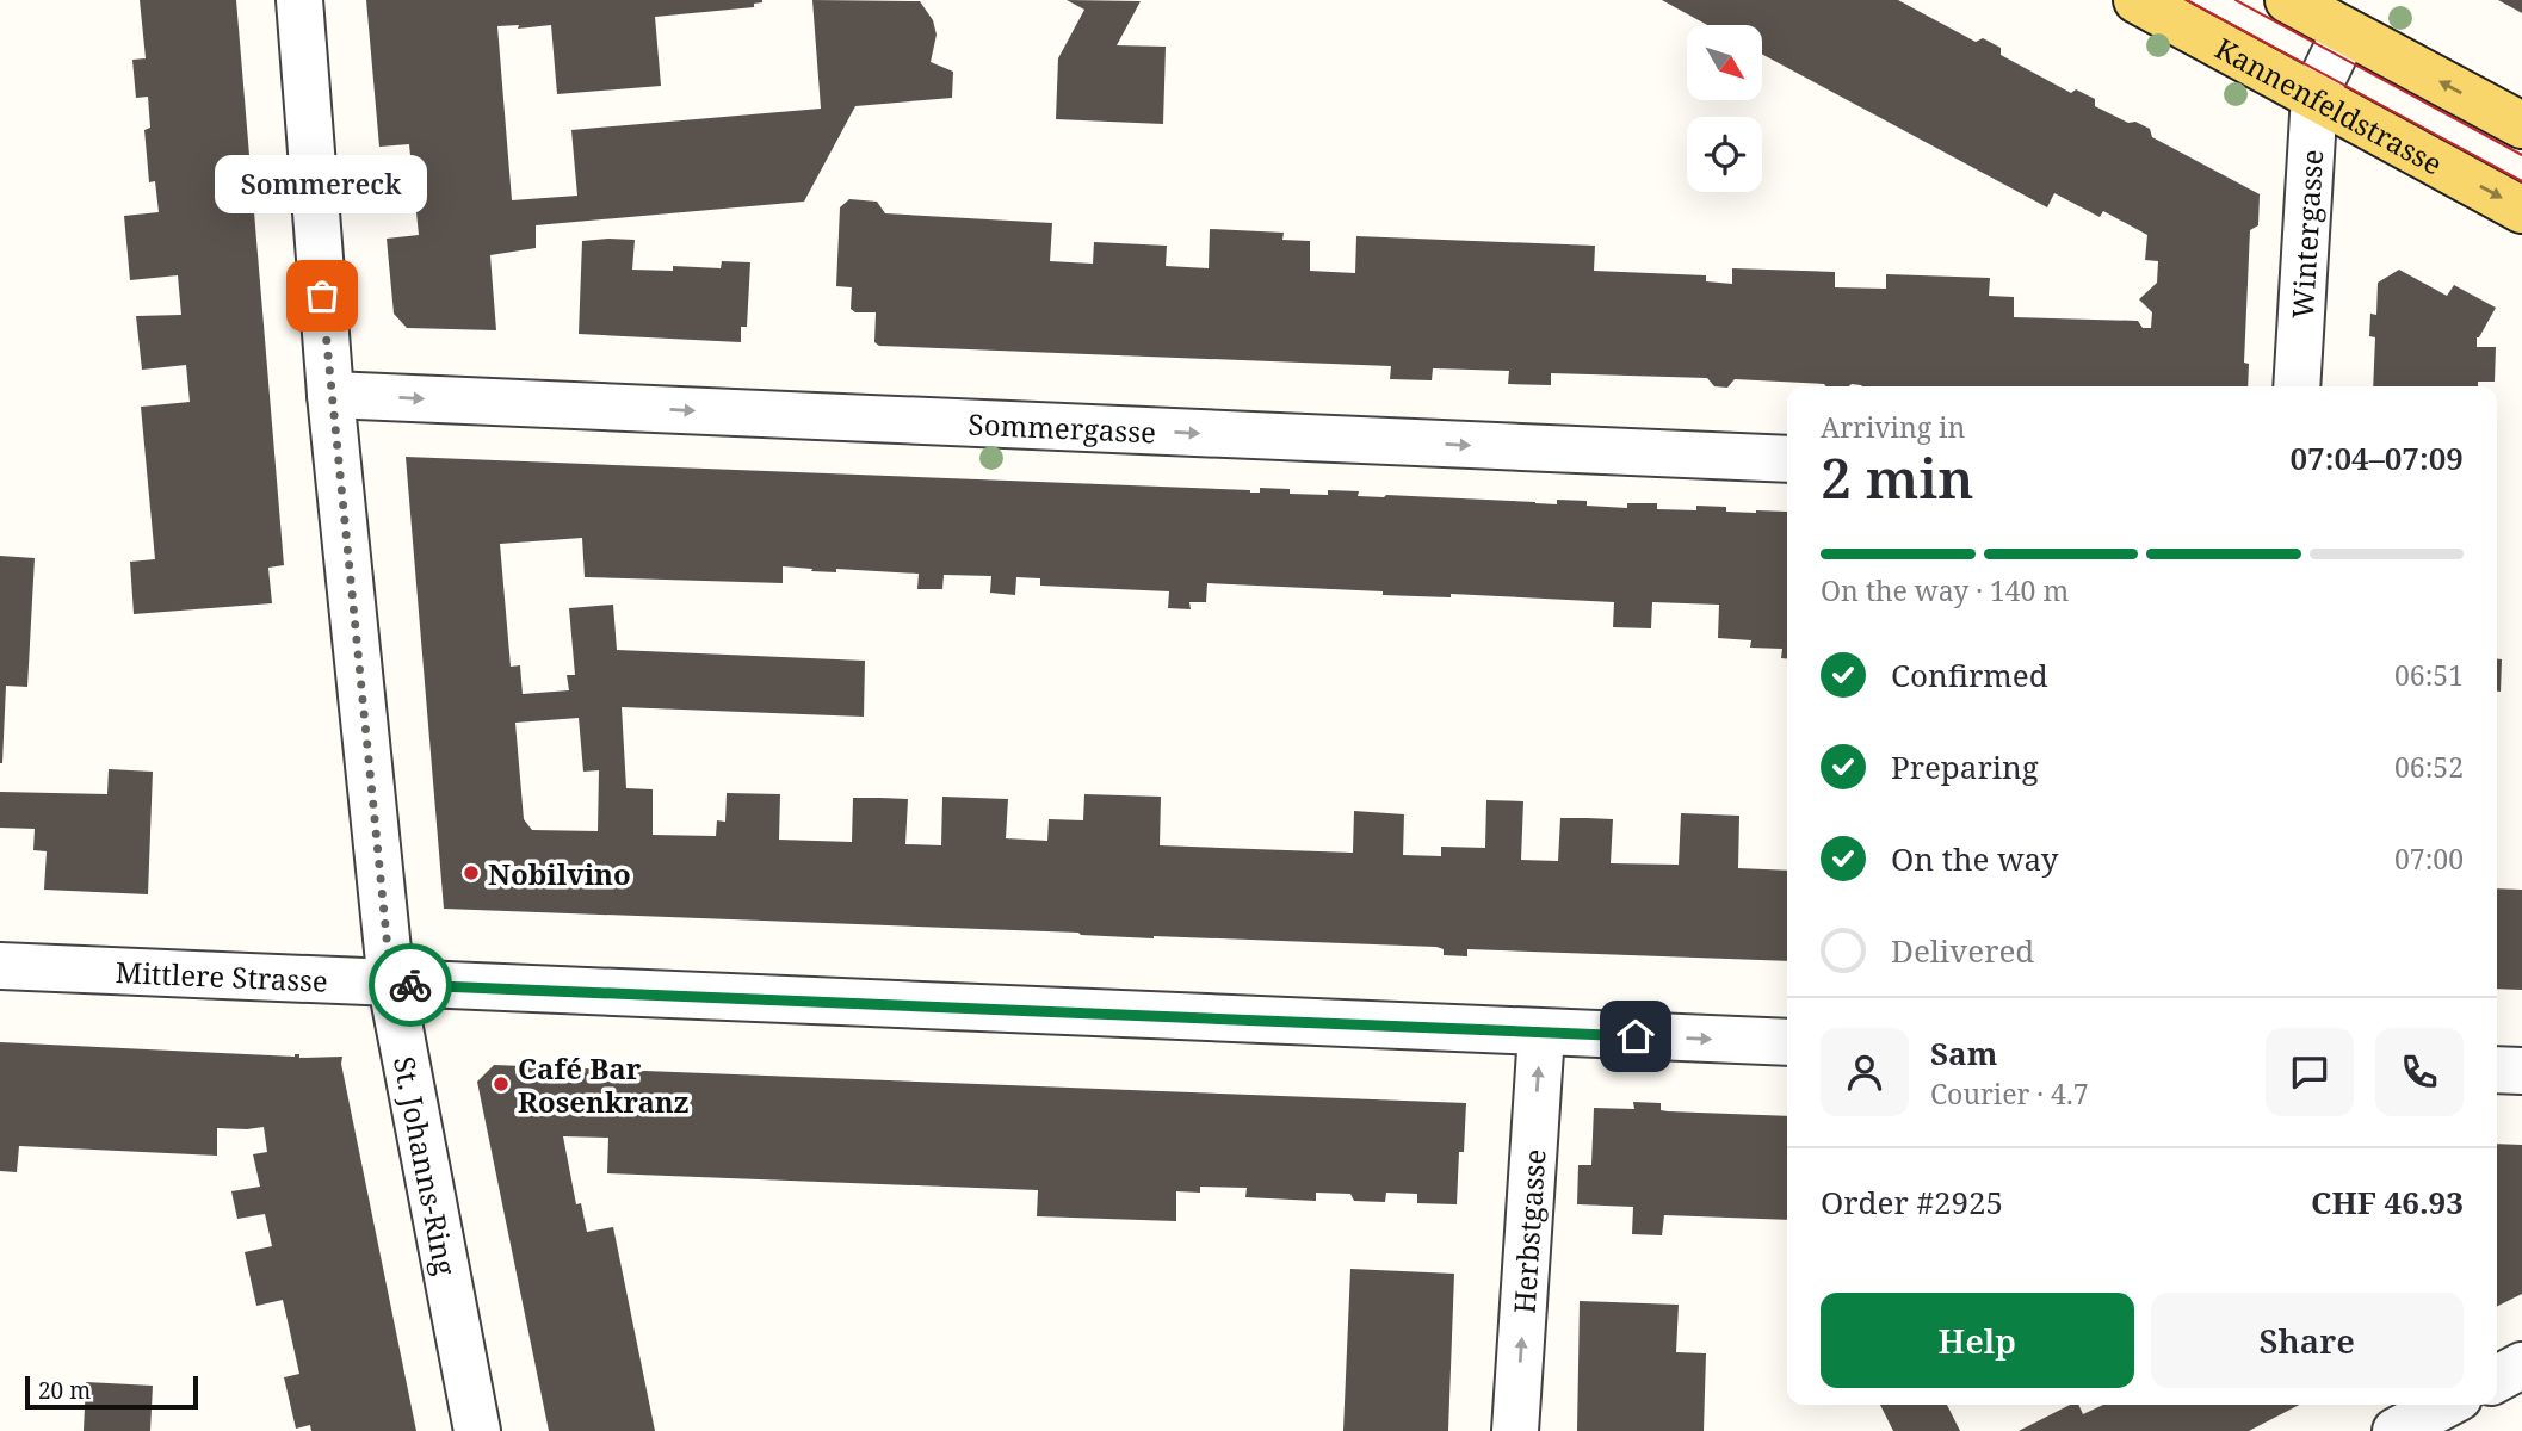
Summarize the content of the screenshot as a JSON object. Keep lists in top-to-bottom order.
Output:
{
  "streets": {
    "main road": ["Kannenfeldstrasse"],
    "street": [
      "Wintergasse",
      "Sommergasse",
      "Mittlere Strasse",
      "St. Johanns-Ring",
      "Herbstgasse"
    ]
  },
  "crossings": [
    ["Kannenfeldstrasse", "Wintergasse"],
    ["Sommergasse", "St. Johanns-Ring"],
    ["Mittlere Strasse", "St. Johanns-Ring"],
    ["Mittlere Strasse", "Herbstgasse"]
  ],
  "one_way": ["Sommergasse", "Herbstgasse"],
  "places": ["Sommereck", "Nobilvino", "Café Bar Rosenkranz"],
  "scale_bar": "20 m",
  "north": "bottom right",
  "page": {
    "bubble": "Sommereck",
    "heading": ["2 min", "Arriving in", "07:04–07:09"],
    "panel": [
      "Sam",
      "Courier · 4.7",
      "Order #2925",
      "CHF 46.93"
    ],
    "bar": "On the way · 140 m",
    "list": [
      ["Confirmed", "06:51"],
      ["Preparing", "06:52"],
      ["On the way", "07:00"],
      "Delivered"
    ],
    "buttons": ["Help", "Share"],
    "scale": "20 m"
  }
}
